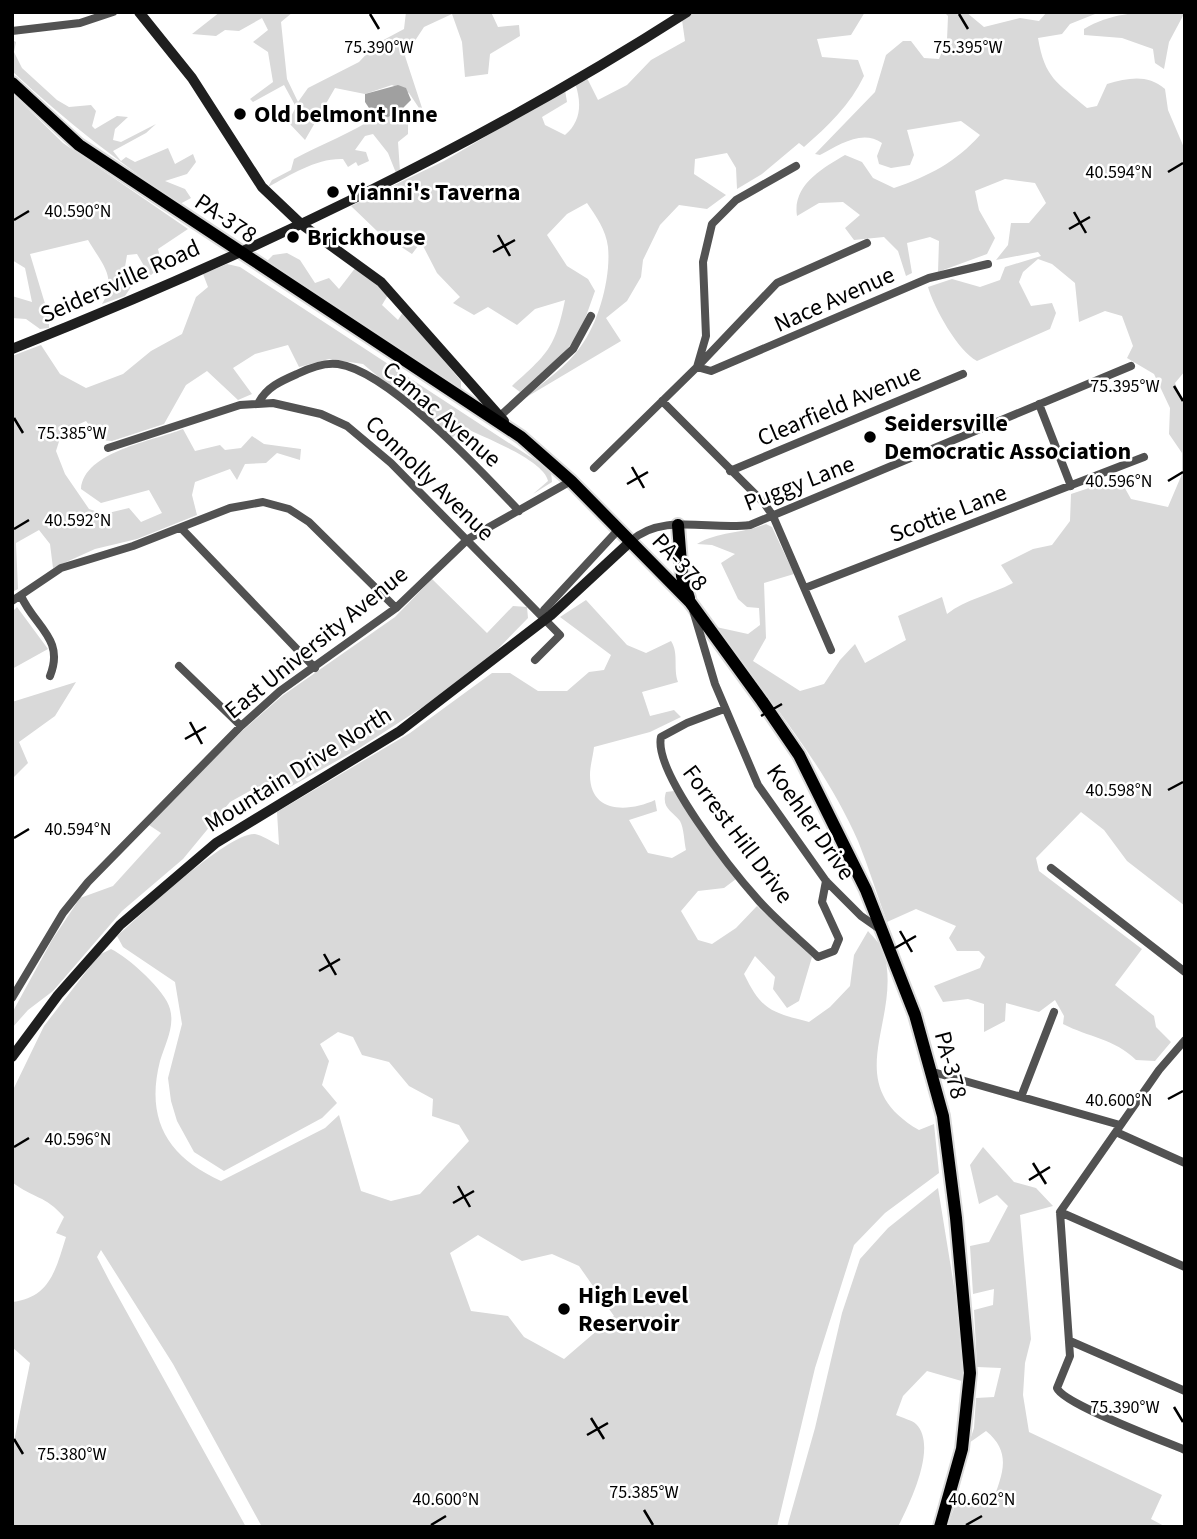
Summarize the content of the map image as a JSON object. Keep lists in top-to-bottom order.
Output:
{
  "streets": {
    "main road": ["PA-378"],
    "street": [
      "Seidersville Road",
      "Nace Avenue",
      "Clearfield Avenue",
      "Camac Avenue",
      "Connolly Avenue",
      "Puggy Lane",
      "Scottie Lane",
      "East University Avenue",
      "Mountain Drive North",
      "Koehler Drive",
      "Forrest Hill Drive"
    ]
  },
  "crossings": [
    ["PA-378", "Seidersville Road"],
    ["PA-378", "Puggy Lane"],
    ["PA-378", "East University Avenue"],
    ["PA-378", "Mountain Drive North"],
    ["PA-378", "Koehler Drive"],
    ["Camac Avenue", "Connolly Avenue"],
    ["Camac Avenue", "East University Avenue"],
    ["Connolly Avenue", "East University Avenue"],
    ["Connolly Avenue", "Mountain Drive North"],
    ["Puggy Lane", "Mountain Drive North"],
    ["Koehler Drive", "Forrest Hill Drive"]
  ],
  "places": [
    "Old belmont Inne",
    "Yianni's Taverna",
    "Brickhouse",
    "Seidersville Democratic Association",
    "High Level Reservoir"
  ],
  "coordinates": [
    "75.390°W",
    "75.395°W",
    "40.594°N",
    "40.590°N",
    "75.385°W",
    "40.596°N",
    "40.592°N",
    "40.598°N",
    "40.600°N",
    "75.380°W",
    "40.602°N"
  ]
}
